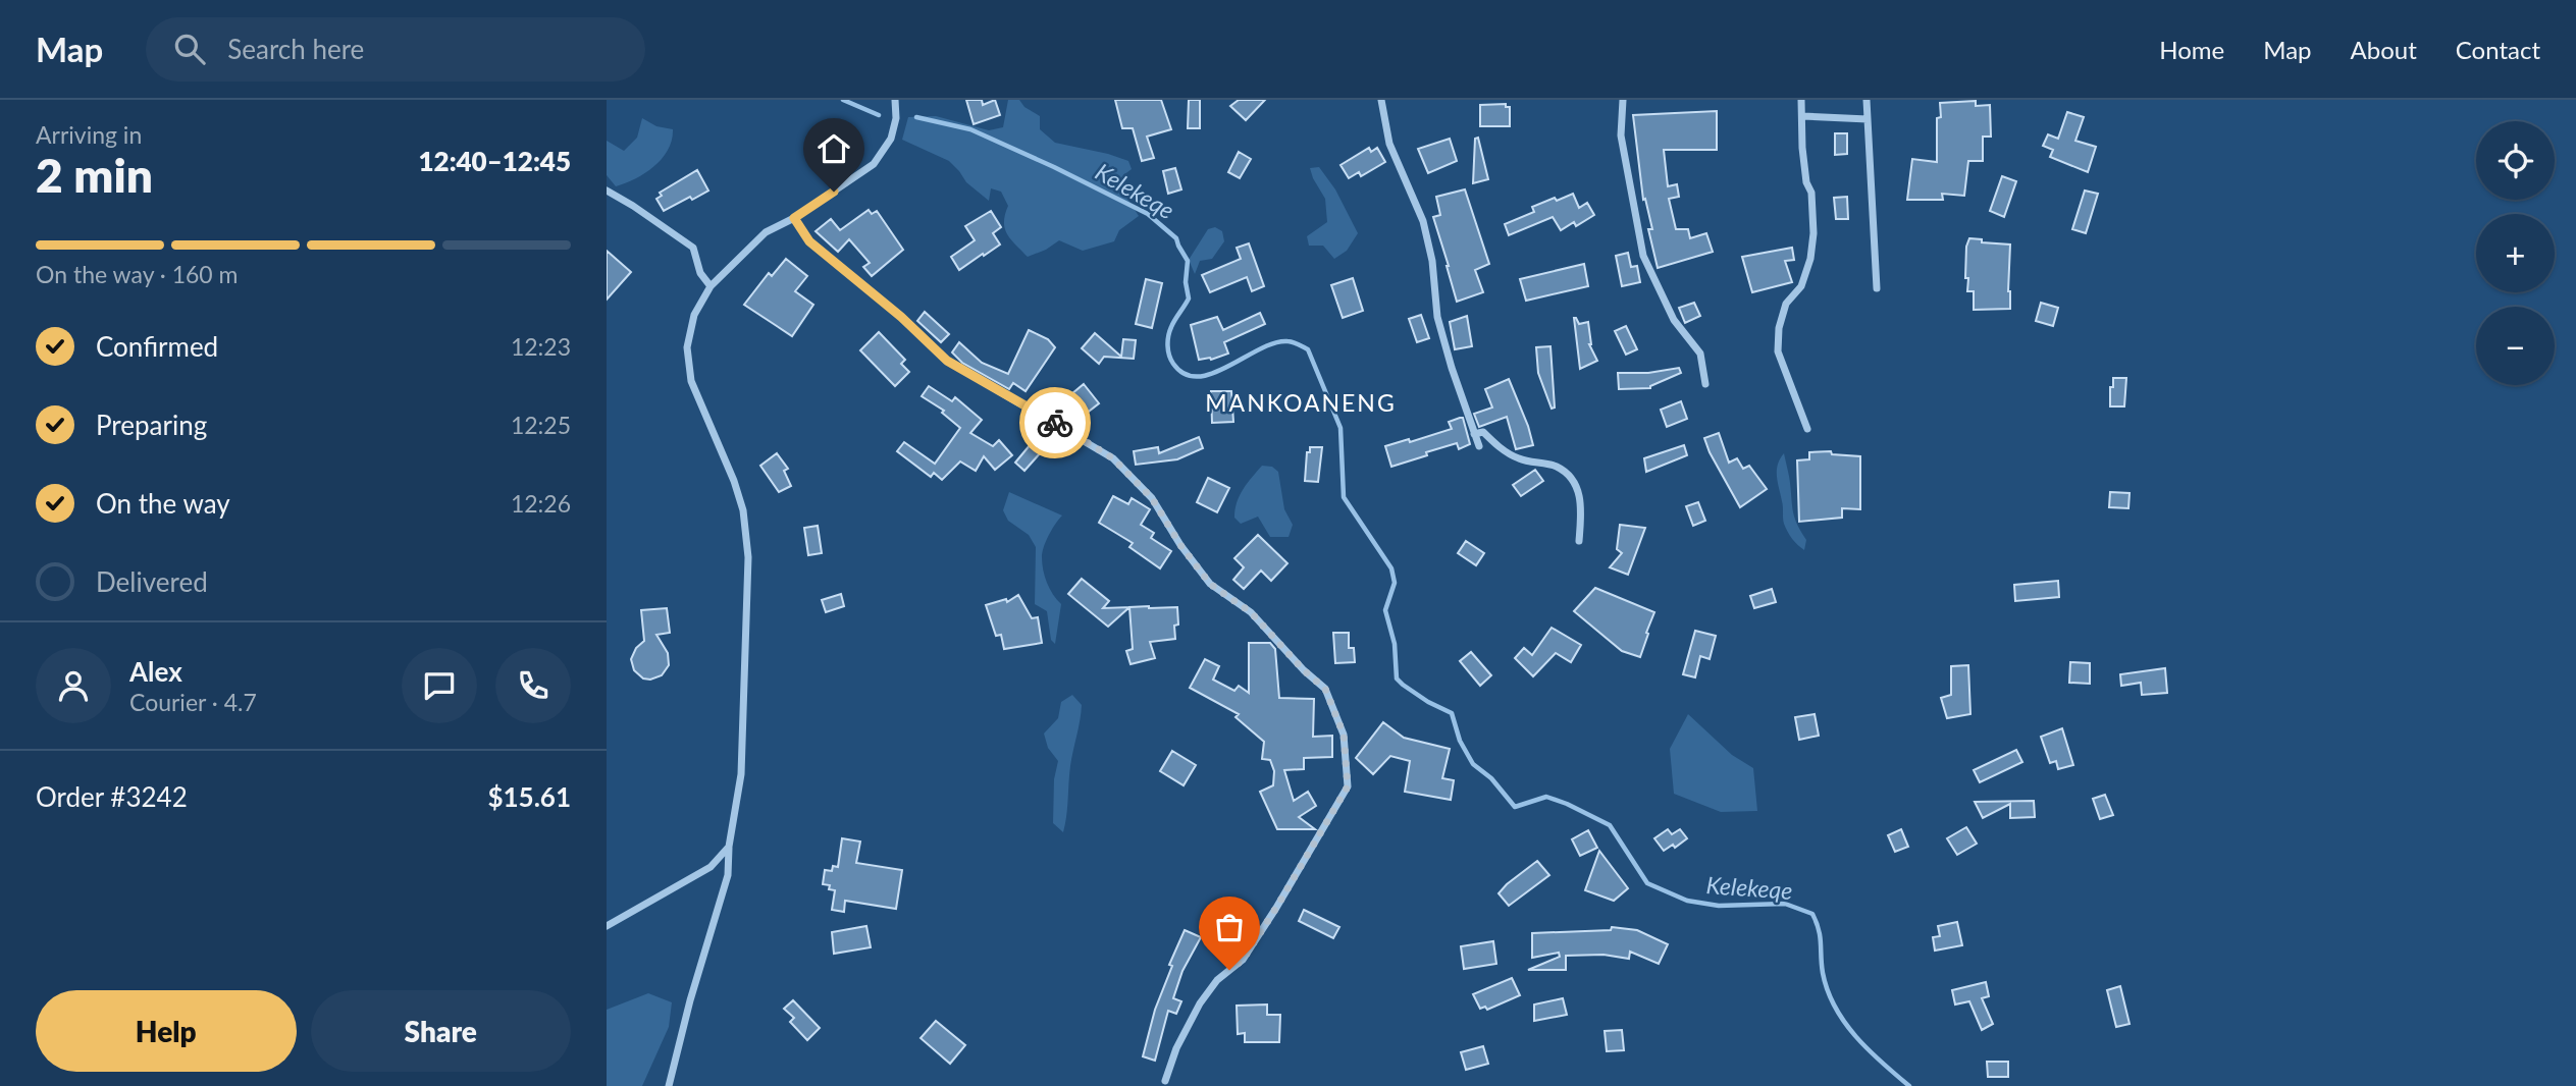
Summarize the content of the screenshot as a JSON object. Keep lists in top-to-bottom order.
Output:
{
  "districts": ["MANKOANENG"],
  "water": ["Kelekeqe"],
  "page": {
    "header": "Map",
    "search": "Search here",
    "nav": [
      "Home",
      "Map",
      "About",
      "Contact"
    ],
    "heading": ["2 min", "Arriving in", "12:40–12:45"],
    "panel": [
      "Alex",
      "Courier · 4.7",
      "Order #3242",
      "$15.61"
    ],
    "map_buttons": ["+", "−"],
    "bar": "On the way · 160 m",
    "list": [
      ["Confirmed", "12:23"],
      ["Preparing", "12:25"],
      ["On the way", "12:26"],
      "Delivered"
    ],
    "buttons": ["Help", "Share"]
  }
}
